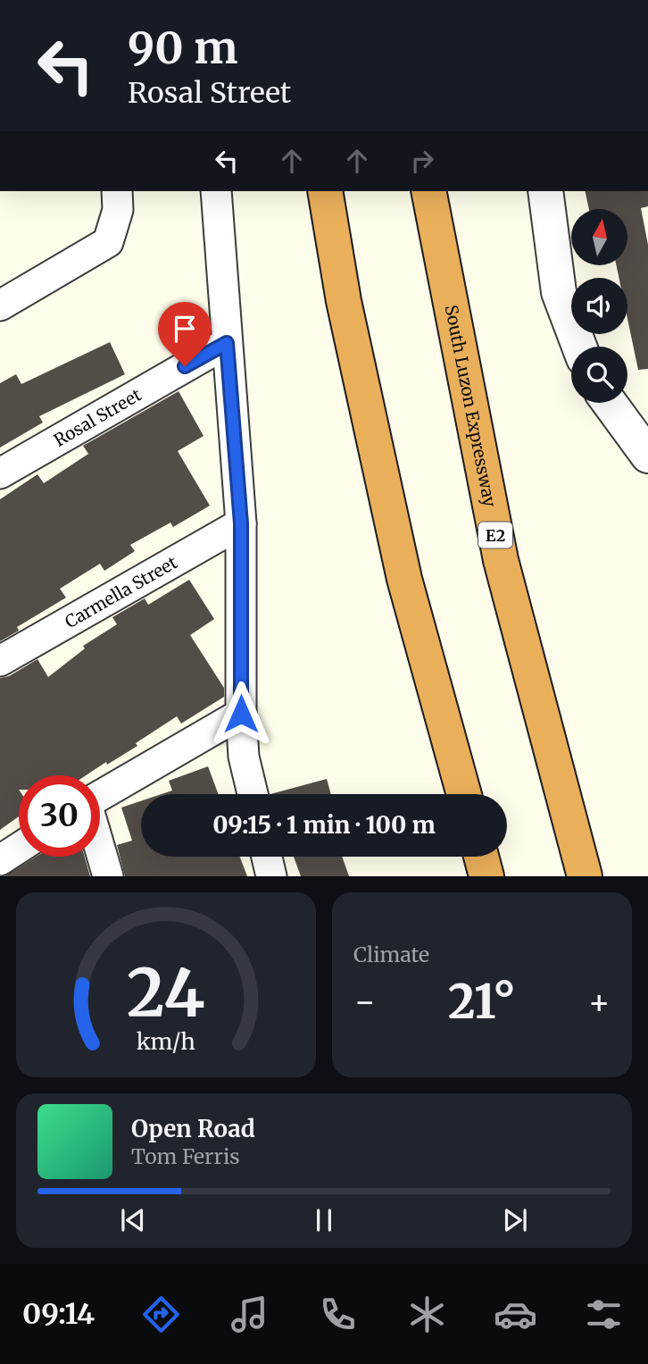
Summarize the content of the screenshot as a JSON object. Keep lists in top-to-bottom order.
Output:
{
  "streets": {
    "highway": ["South Luzon Expressway", "E2"],
    "street": ["Rosal Street", "Carmella Street"]
  },
  "north": "top",
  "page": {
    "turn": ["90 m", "Rosal Street"],
    "limit": "30",
    "trip": "09:15 · 1 min · 100 m",
    "tile": "Climate",
    "heat": ["−", "21°", "+"],
    "song": ["Open Road", "Tom Ferris"],
    "tabs": "09:14",
    "gauge": ["24", "km/h"]
  }
}
